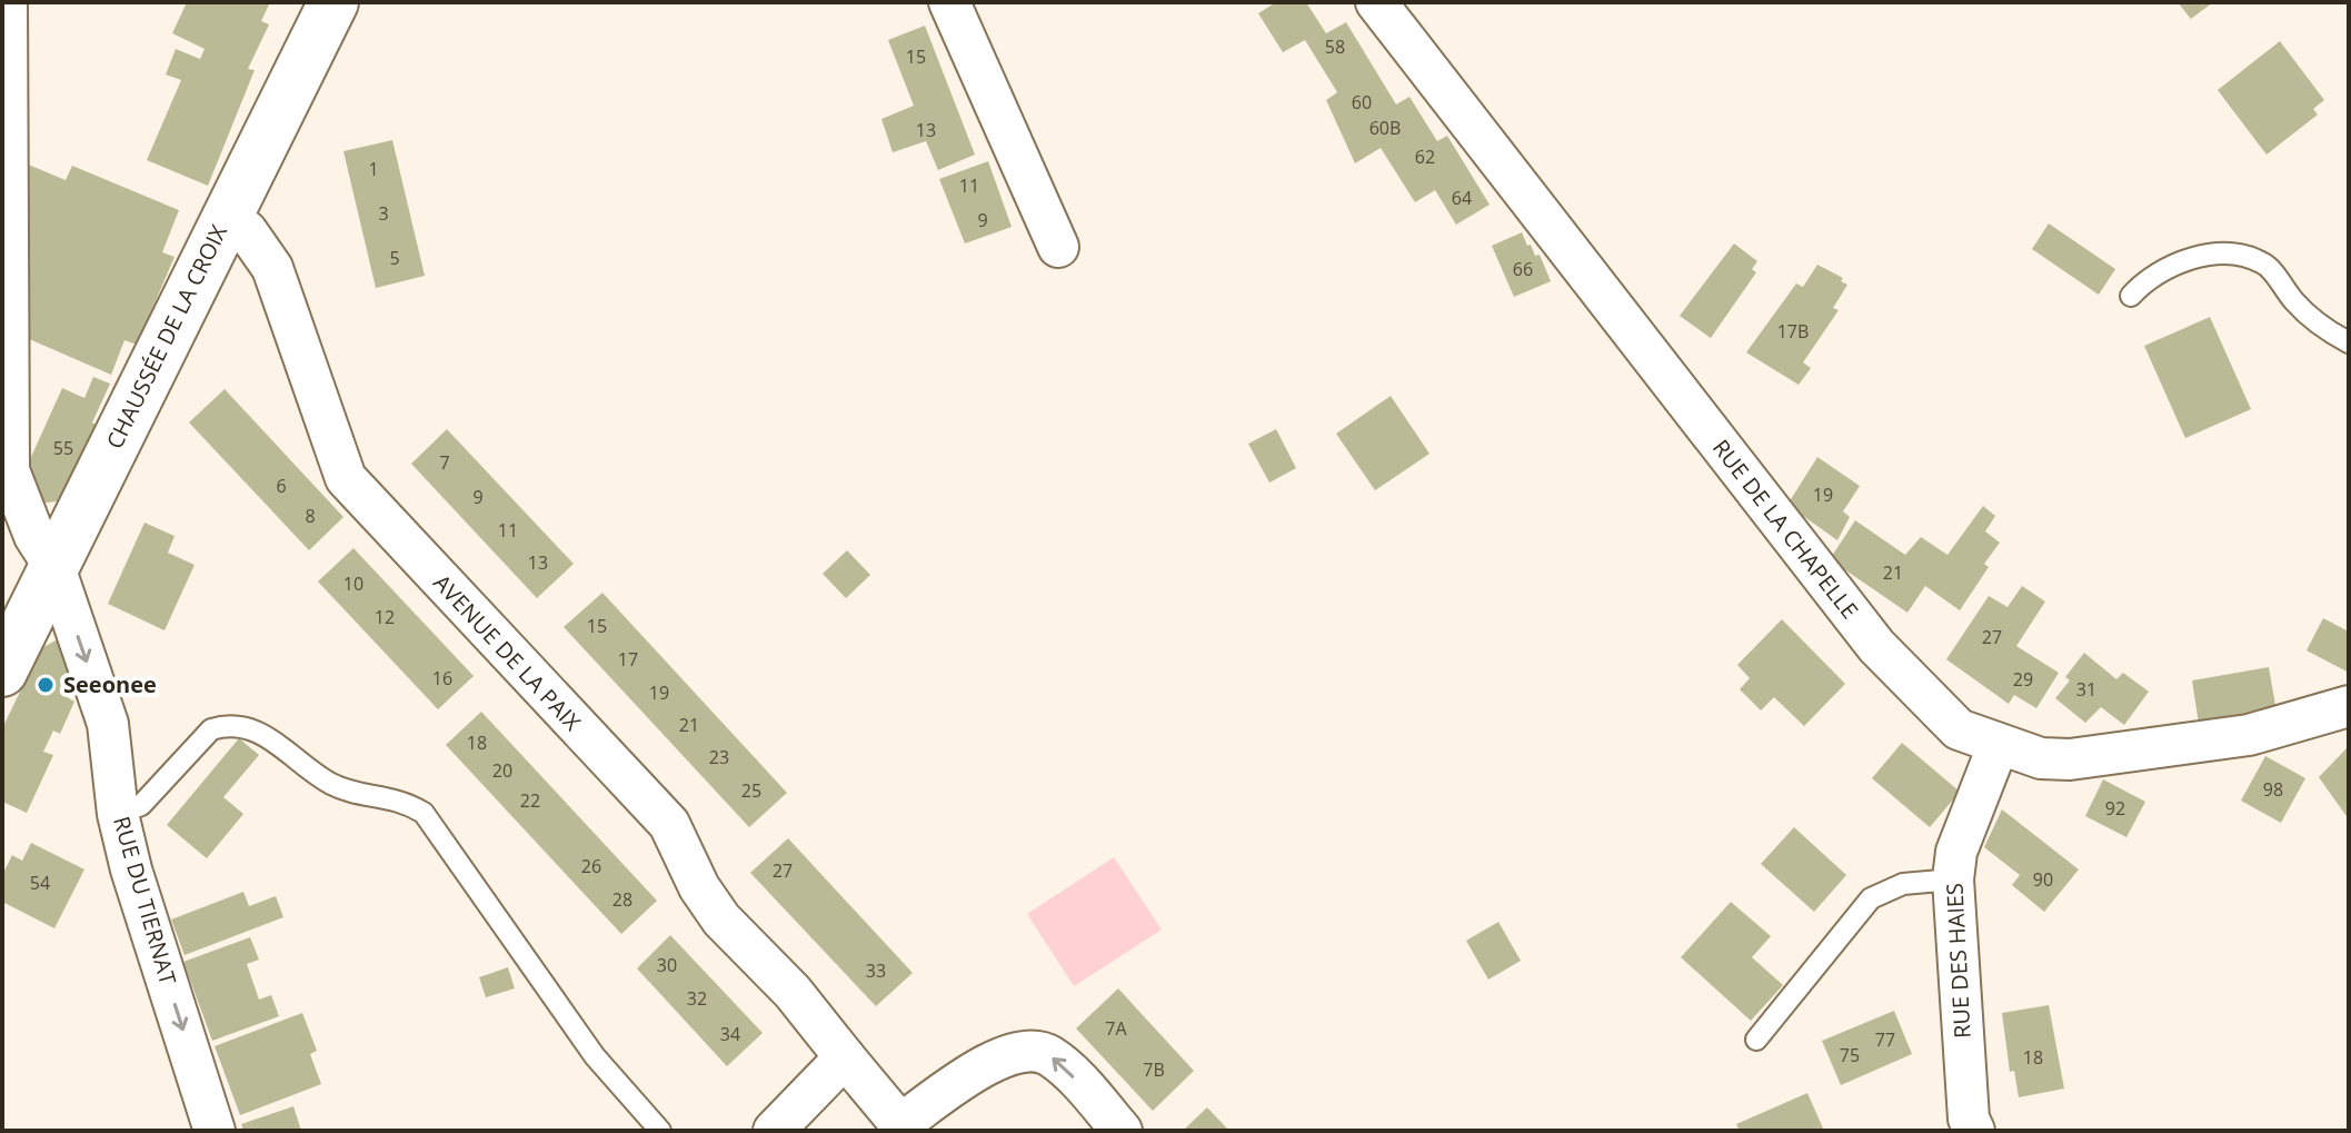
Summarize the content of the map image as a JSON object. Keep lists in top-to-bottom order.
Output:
{
  "streets": {
    "main road": ["CHAUSSÉE DE LA CROIX"],
    "street": [
      "RUE DE LA CHAPELLE",
      "AVENUE DE LA PAIX",
      "RUE DU TIERNAT",
      "RUE DES HAIES"
    ]
  },
  "crossings": [
    ["CHAUSSÉE DE LA CROIX", "AVENUE DE LA PAIX"],
    ["CHAUSSÉE DE LA CROIX", "RUE DU TIERNAT"],
    ["RUE DE LA CHAPELLE", "RUE DES HAIES"]
  ],
  "one_way": ["RUE DU TIERNAT"],
  "places": ["Seeonee"],
  "house_numbers": [
    "58",
    "15",
    "60",
    "60B",
    "13",
    "62",
    "1",
    "11",
    "64",
    "3",
    "9",
    "5",
    "66",
    "17B",
    "55",
    "7",
    "6",
    "19",
    "9",
    "8",
    "11",
    "13",
    "21",
    "10",
    "12",
    "15",
    "27",
    "17",
    "16",
    "29",
    "31",
    "19",
    "21",
    "18",
    "23",
    "20",
    "98",
    "25",
    "22",
    "92",
    "26",
    "27",
    "90",
    "54",
    "28",
    "30",
    "33",
    "32",
    "7A",
    "34",
    "77",
    "75",
    "18",
    "7B"
  ]
}
